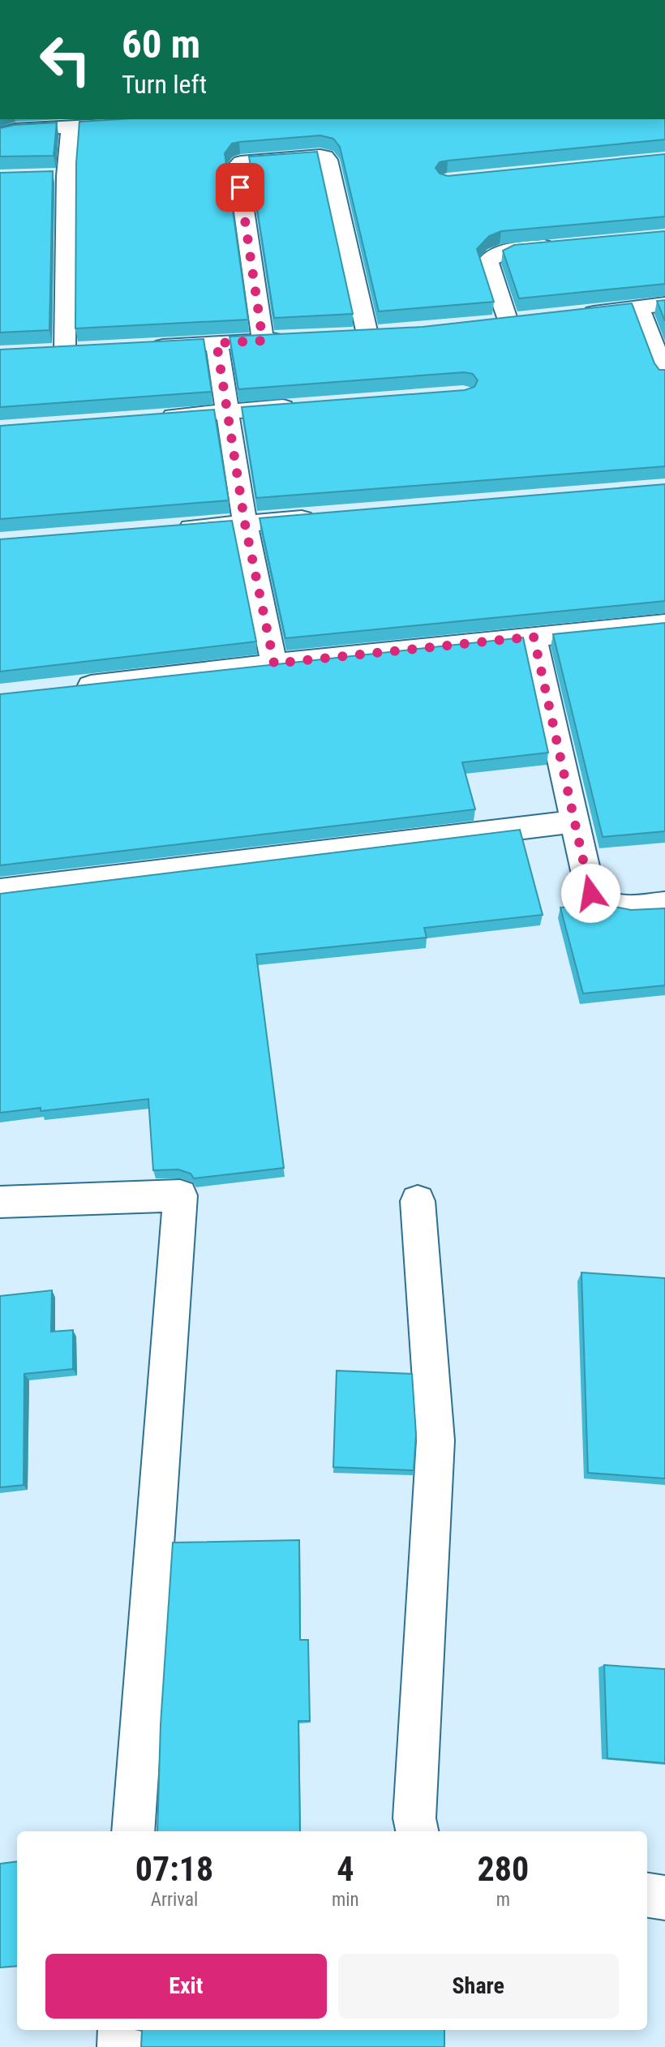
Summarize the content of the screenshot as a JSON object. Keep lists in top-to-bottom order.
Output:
{
  "page": {
    "turn": ["60 m", "Turn left"],
    "eta": [
      "07:18",
      "Arrival",
      "4",
      "min",
      "280",
      "m"
    ],
    "buttons": ["Exit", "Share"]
  }
}
